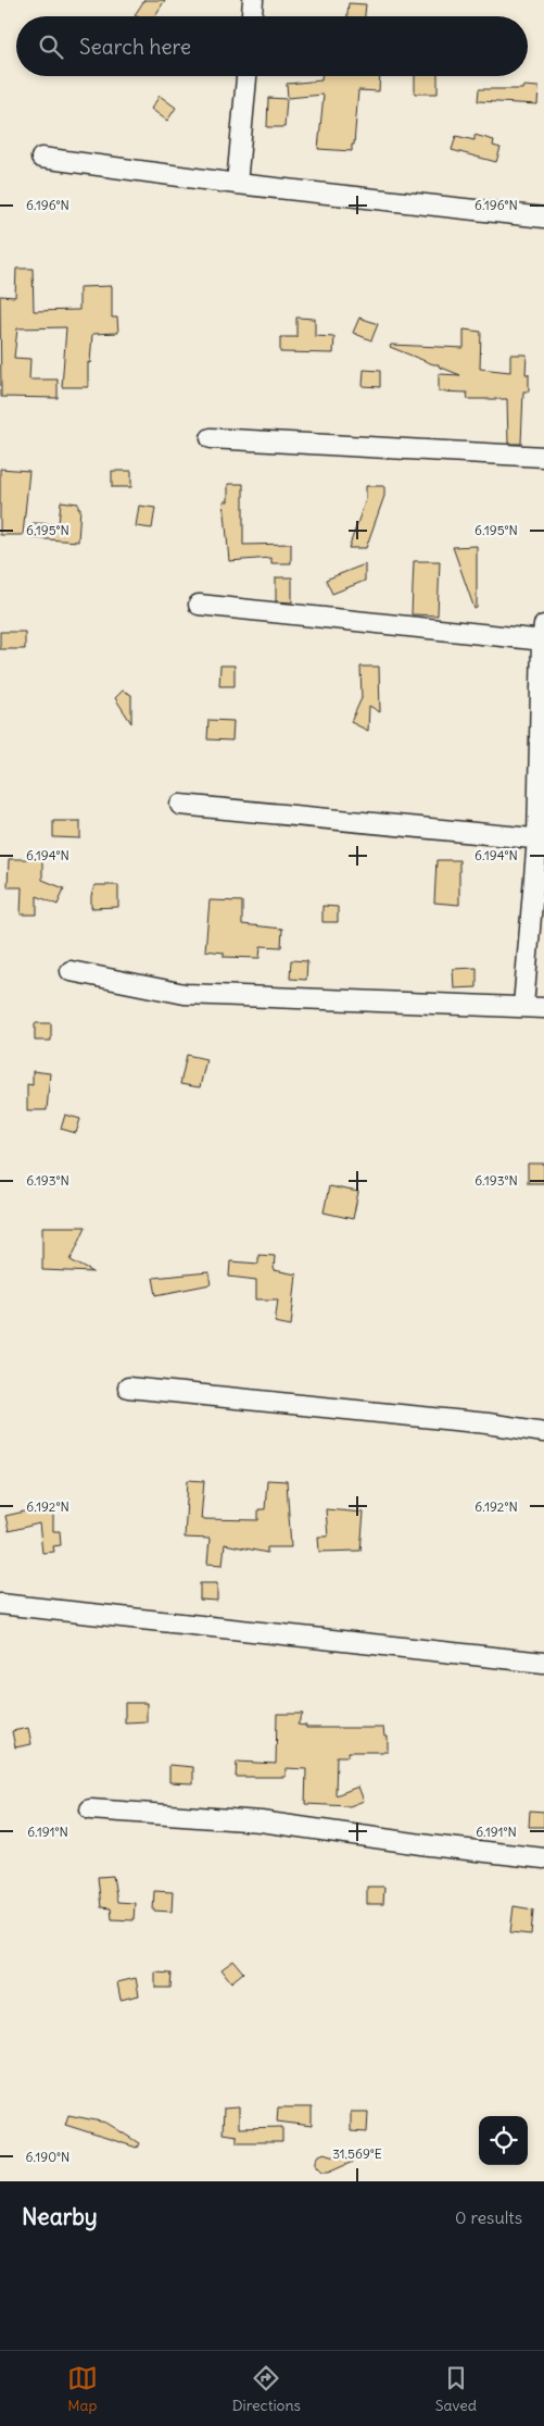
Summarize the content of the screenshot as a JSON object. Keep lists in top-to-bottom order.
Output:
{
  "page": {
    "search": "Search here",
    "heading": ["Nearby", "0 results"],
    "nav": ["Map", "Directions", "Saved"]
  },
  "coordinates": [
    "6.196°N",
    "6.195°N",
    "6.194°N",
    "6.193°N",
    "6.192°N",
    "6.191°N",
    "31.569°E",
    "6.190°N"
  ]
}
